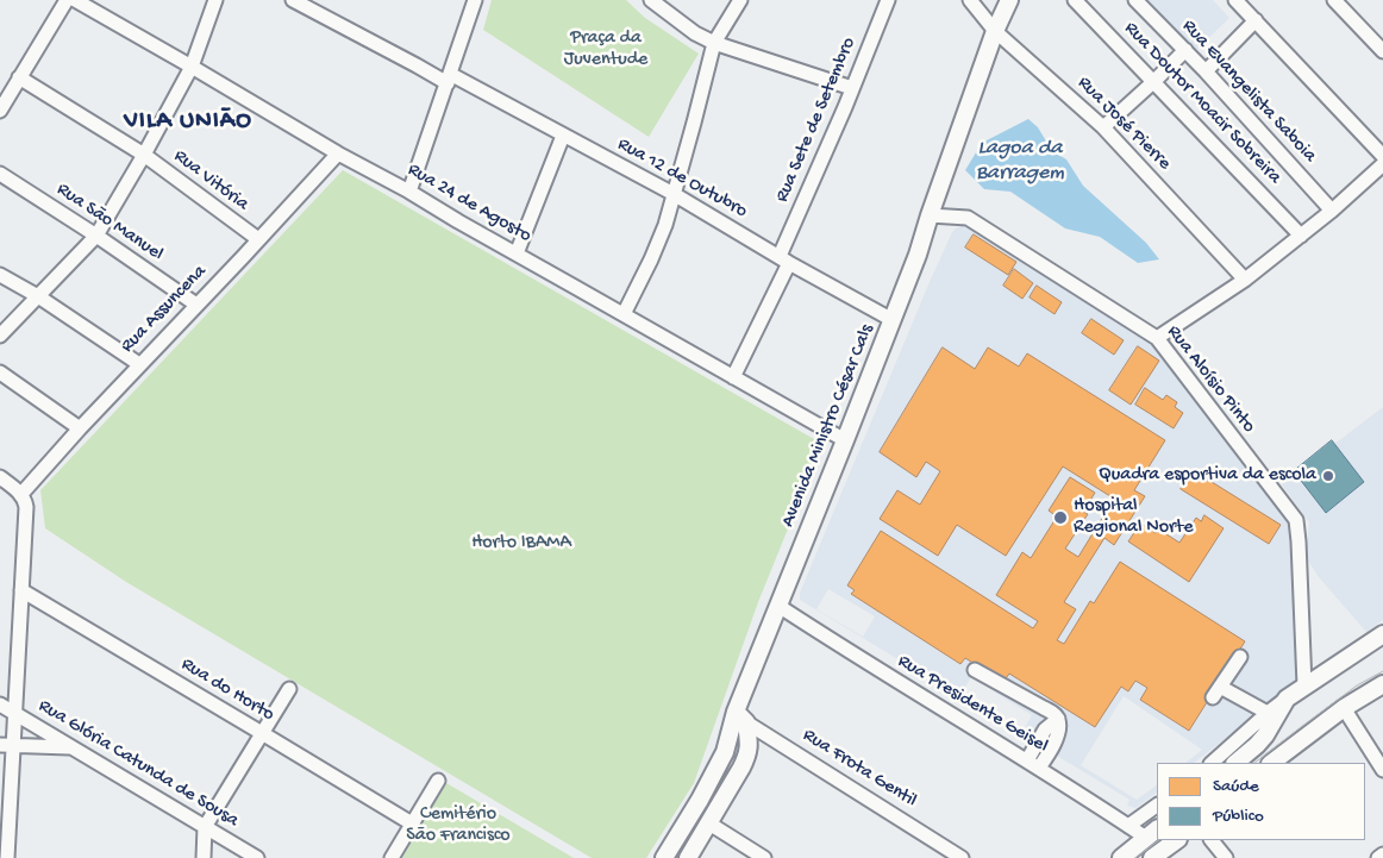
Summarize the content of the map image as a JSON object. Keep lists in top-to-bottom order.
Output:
{
  "streets": {
    "main road": ["Avenida Ministro César Cals"],
    "street": [
      "Rua Evangelista Saboia",
      "Rua Doutor Moacir Sobreira",
      "Rua Sete de Setembro",
      "Rua José Pierre",
      "Rua 12 de Outubro",
      "Rua Vitória",
      "Rua 24 de Agosto",
      "Rua São Manuel",
      "Rua Assuncena",
      "Rua Aloísio Pinto",
      "Rua do Horto",
      "Rua Presidente Geisel",
      "Rua Glória Catunda de Sousa",
      "Rua Frota Gentil"
    ]
  },
  "crossings": [
    ["Rua Sete de Setembro", "Rua 12 de Outubro"],
    ["Rua Sete de Setembro", "Rua 24 de Agosto"],
    ["Rua José Pierre", "Avenida Ministro César Cals"],
    ["Rua 12 de Outubro", "Avenida Ministro César Cals"],
    ["Rua Vitória", "Rua Assuncena"],
    ["Rua 24 de Agosto", "Rua Assuncena"],
    ["Rua 24 de Agosto", "Avenida Ministro César Cals"],
    ["Rua São Manuel", "Rua Assuncena"],
    ["Rua Aloísio Pinto", "Avenida Ministro César Cals"],
    ["Avenida Ministro César Cals", "Rua Presidente Geisel"],
    ["Avenida Ministro César Cals", "Rua Frota Gentil"]
  ],
  "districts": ["VILA UNIÃO"],
  "water": ["Lagoa da Barragem"],
  "parks": ["Praça da Juventude", "Horto IBAMA", "Cemitério São Francisco"],
  "places": ["Quadra esportiva da escola", "Hospital Regional Norte"],
  "legend": ["Saúde", "Público"]
}
